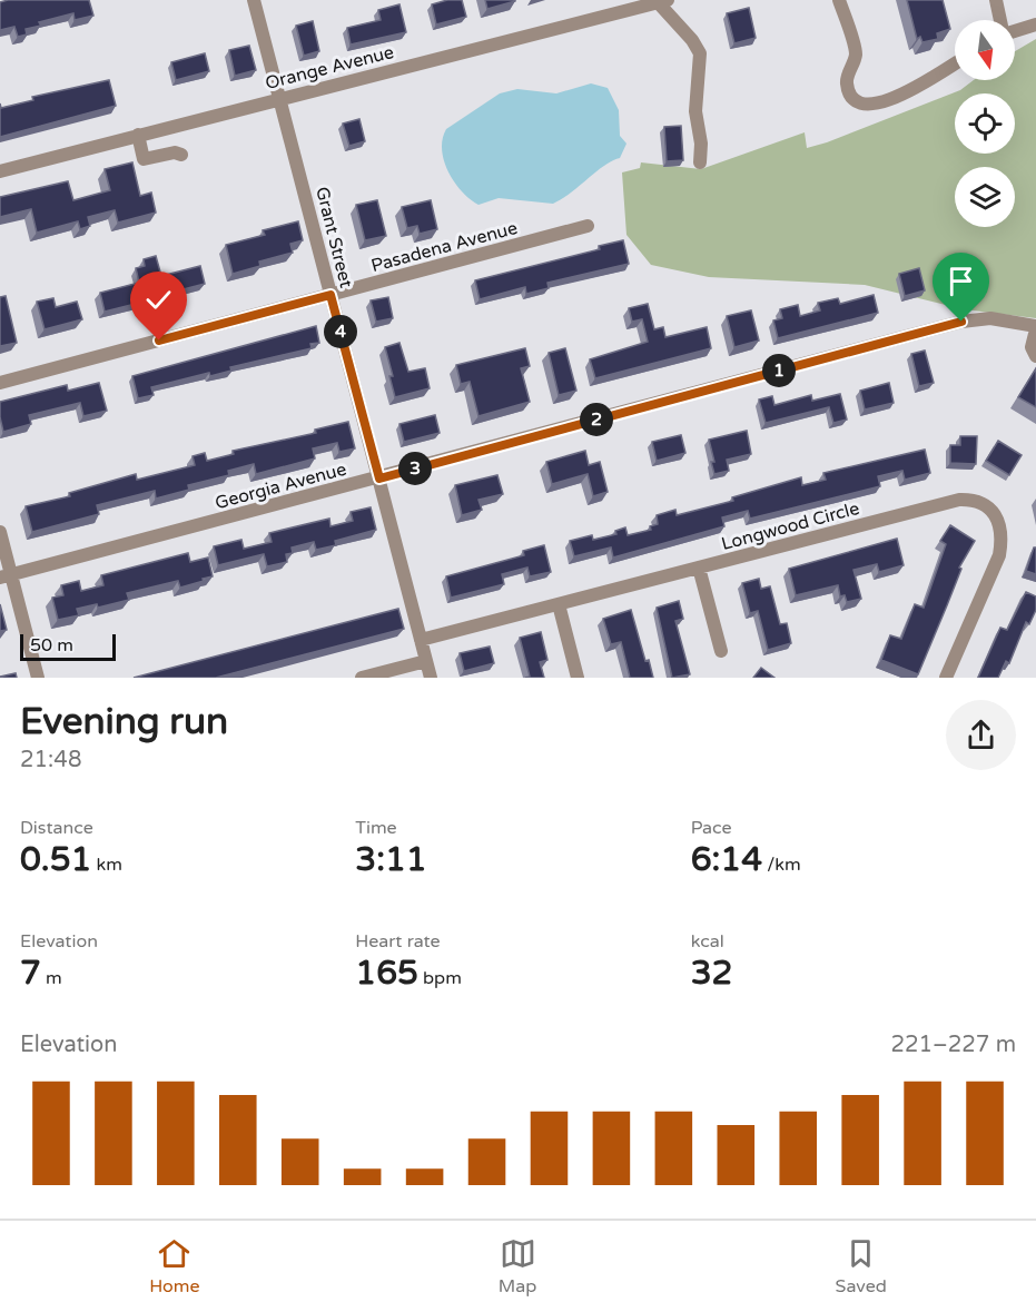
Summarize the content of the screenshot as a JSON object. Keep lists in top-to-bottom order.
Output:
{
  "streets": {
    "street": [
      "Orange Avenue",
      "Grant Street",
      "Pasadena Avenue",
      "Georgia Avenue",
      "Longwood Circle"
    ]
  },
  "crossings": [
    ["Orange Avenue", "Grant Street"],
    ["Grant Street", "Pasadena Avenue"],
    ["Grant Street", "Georgia Avenue"],
    ["Grant Street", "Longwood Circle"]
  ],
  "scale_bar": "50 m",
  "north": "bottom",
  "page": {
    "pins": [
      "4",
      "1",
      "2",
      "3"
    ],
    "scale": "50 m",
    "heading": ["Evening run", "21:48"],
    "stats": [
      ["Distance", "0.51 km"],
      ["Time", "3:11"],
      ["Pace", "6:14 /km"],
      ["Elevation", "7 m"],
      ["Heart rate", "165 bpm"],
      ["kcal", "32"]
    ],
    "chart": ["Elevation", "221–227 m"],
    "tabs": ["Home", "Map", "Saved"]
  }
}
